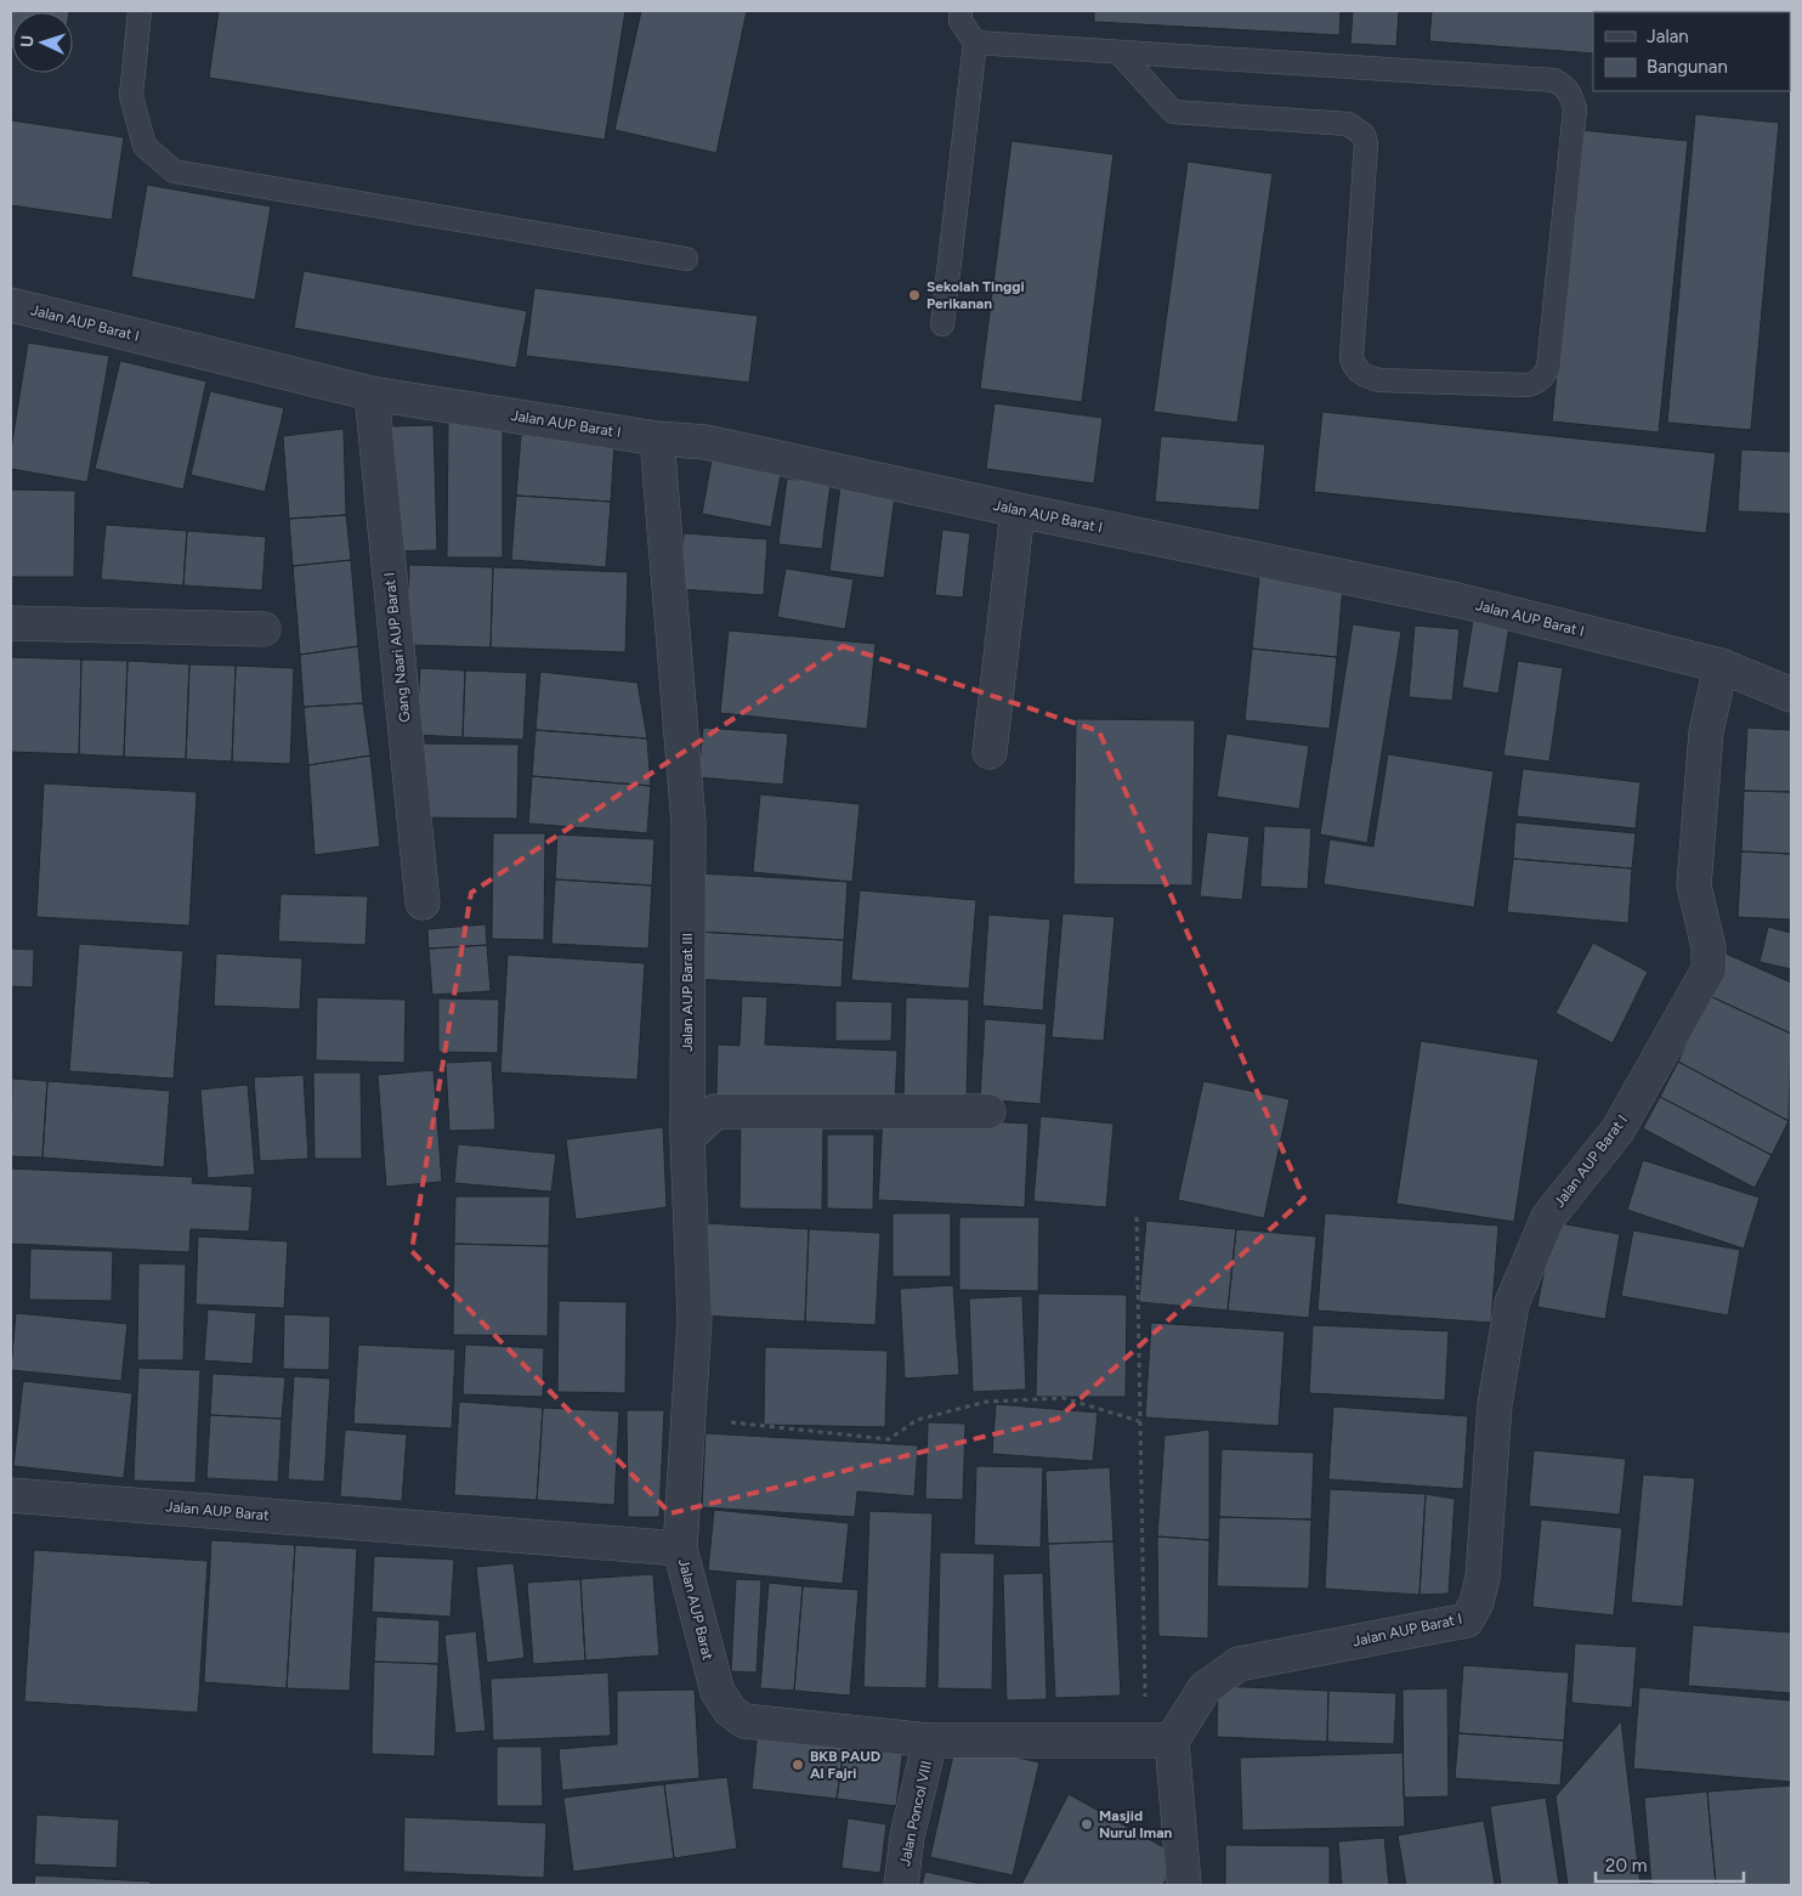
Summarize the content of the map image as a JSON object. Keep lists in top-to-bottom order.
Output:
{
  "streets": {
    "street": [
      "Jalan AUP Barat I",
      "Gang Naari AUP Barat I",
      "Jalan AUP Barat III",
      "Jalan AUP Barat",
      "Jalan Poncol VIII"
    ]
  },
  "crossings": [
    ["Jalan AUP Barat I", "Gang Naari AUP Barat I"],
    ["Jalan AUP Barat I", "Jalan AUP Barat III"],
    ["Jalan AUP Barat I", "Jalan AUP Barat"],
    ["Jalan AUP Barat III", "Jalan AUP Barat"],
    ["Jalan AUP Barat", "Jalan Poncol VIII"]
  ],
  "places": ["Sekolah Tinggi Perikanan", "BKB PAUD Al Fajri", "Masjid Nurul Iman"],
  "legend": ["Jalan", "Bangunan"],
  "scale_bar": "20 m",
  "north": "left"
}
